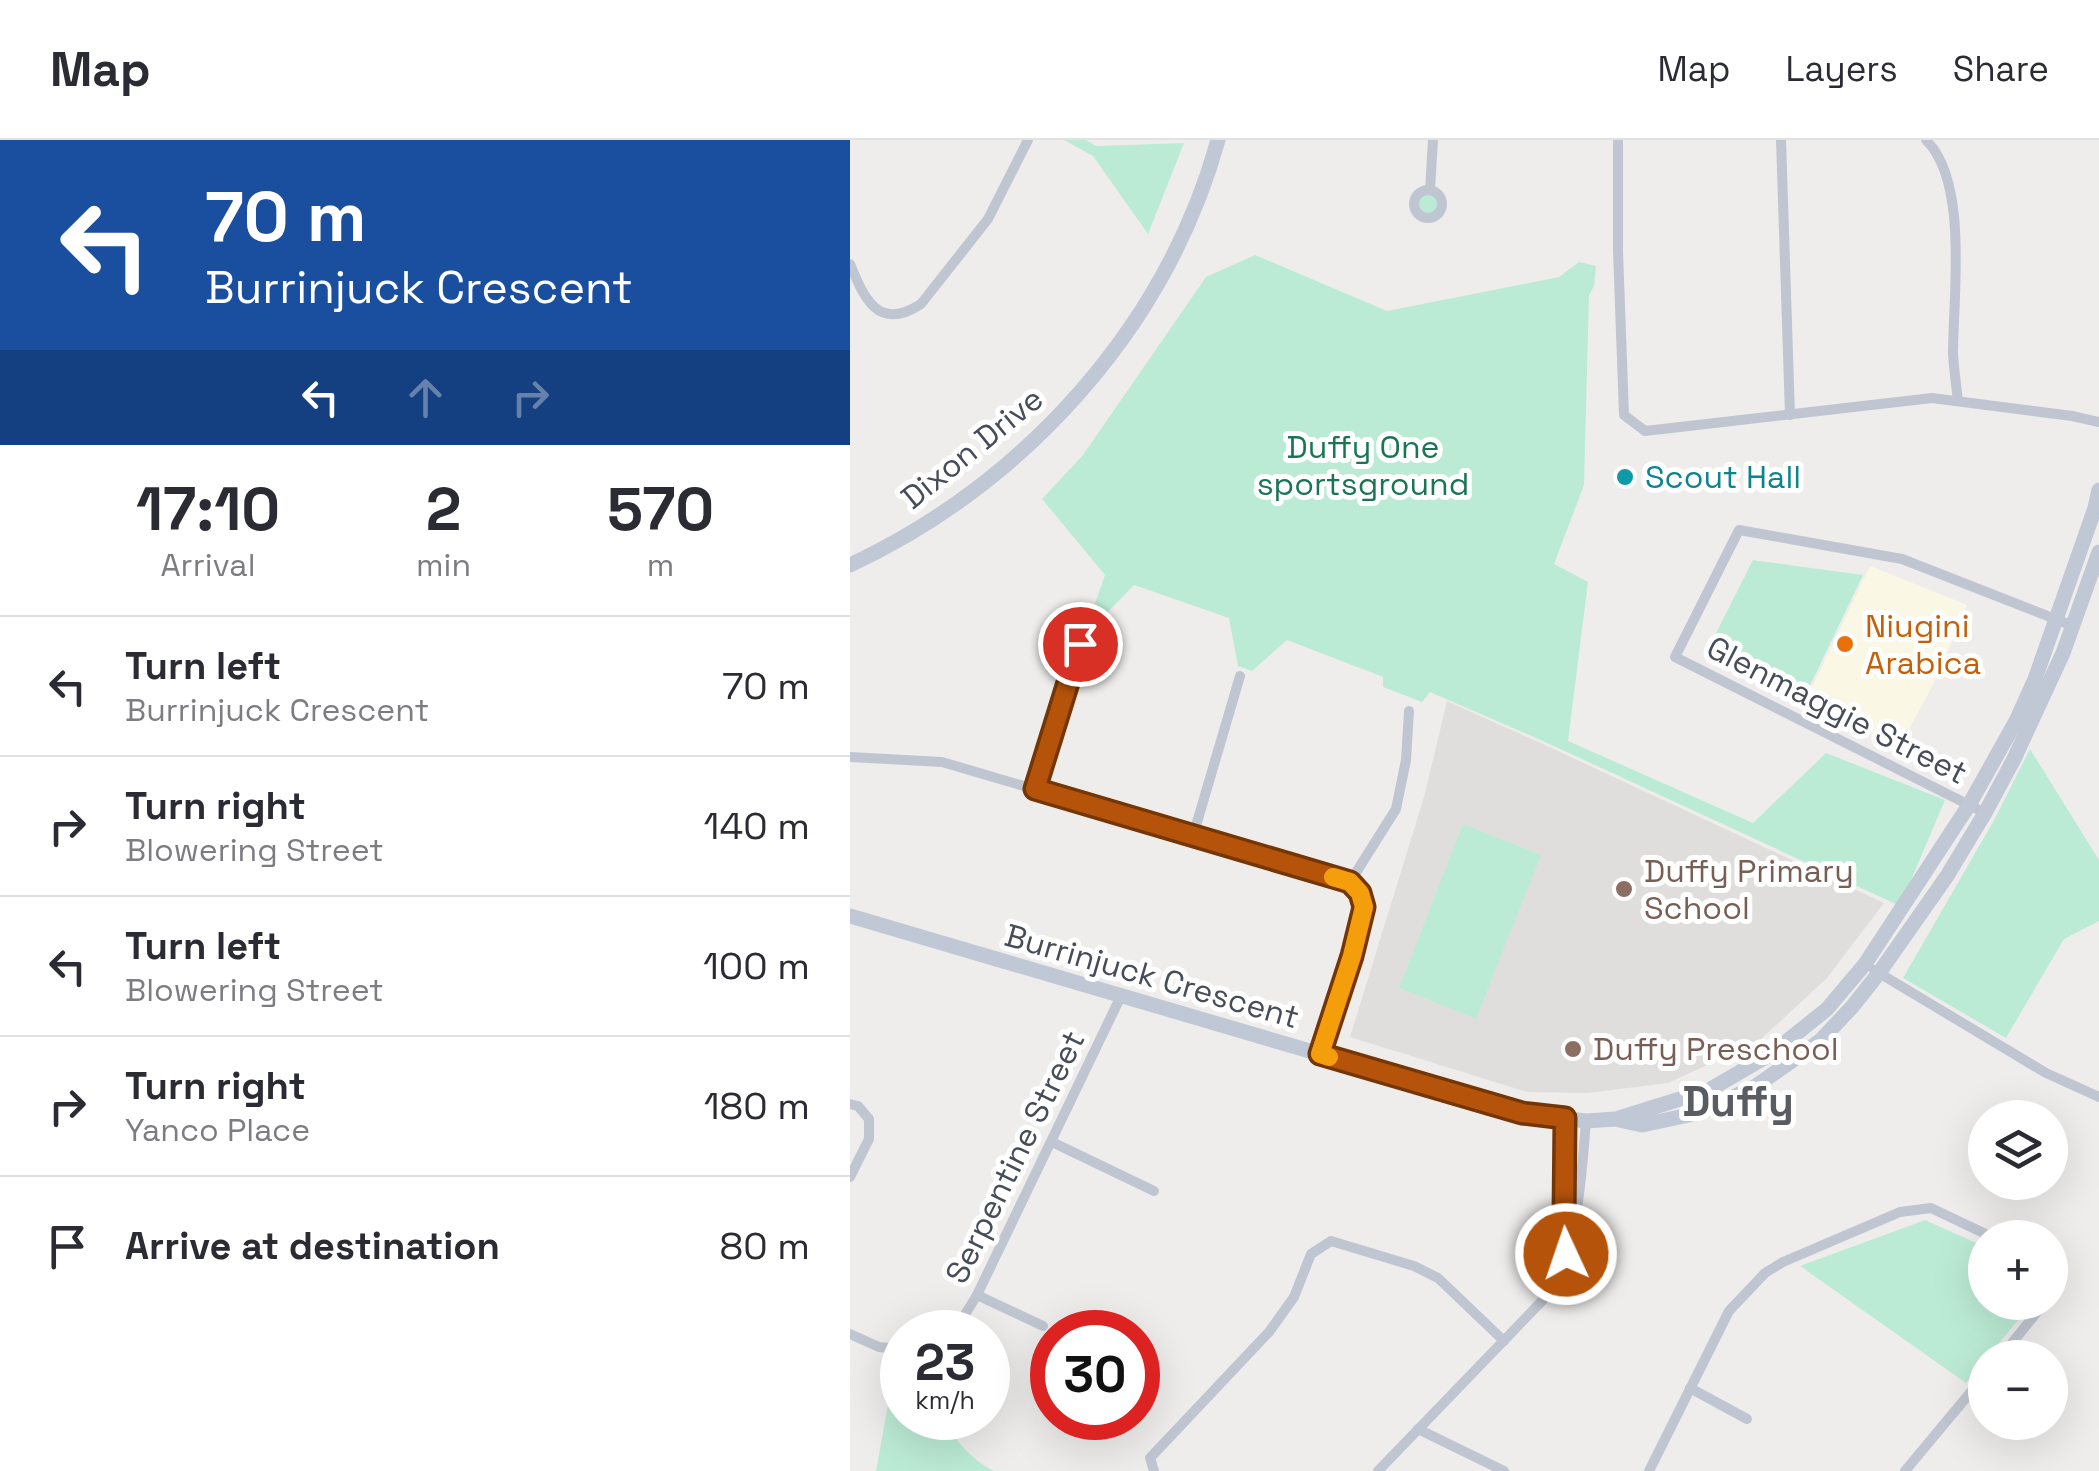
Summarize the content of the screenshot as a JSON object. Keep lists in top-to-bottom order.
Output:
{
  "streets": {
    "street": [
      "Dixon Drive",
      "Glenmaggie Street",
      "Burrinjuck Crescent",
      "Serpentine Street"
    ]
  },
  "crossings": [
    ["Glenmaggie Street", "Burrinjuck Crescent"],
    ["Burrinjuck Crescent", "Serpentine Street"]
  ],
  "districts": ["Duffy"],
  "parks": ["Duffy One sportsground"],
  "places": [
    "Scout Hall",
    "Niugini Arabica",
    "Duffy Primary School",
    "Duffy Preschool"
  ],
  "page": {
    "header": "Map",
    "nav": ["Map", "Layers", "Share"],
    "turn": ["70 m", "Burrinjuck Crescent"],
    "eta": [
      "17:10",
      "Arrival",
      "2",
      "min",
      "570",
      "m"
    ],
    "list": [
      {
        "name": "Turn left",
        "note": "Burrinjuck Crescent",
        "value": "70 m"
      },
      {
        "name": "Turn right",
        "note": "Blowering Street",
        "value": "140 m"
      },
      {
        "name": "Turn left",
        "note": "Blowering Street",
        "value": "100 m"
      },
      {
        "name": "Turn right",
        "note": "Yanco Place",
        "value": "180 m"
      },
      {
        "name": "Arrive at destination",
        "value": "80 m"
      }
    ],
    "map_buttons": ["+", "−"],
    "speed": "23 km/h",
    "limit": "30"
  }
}
